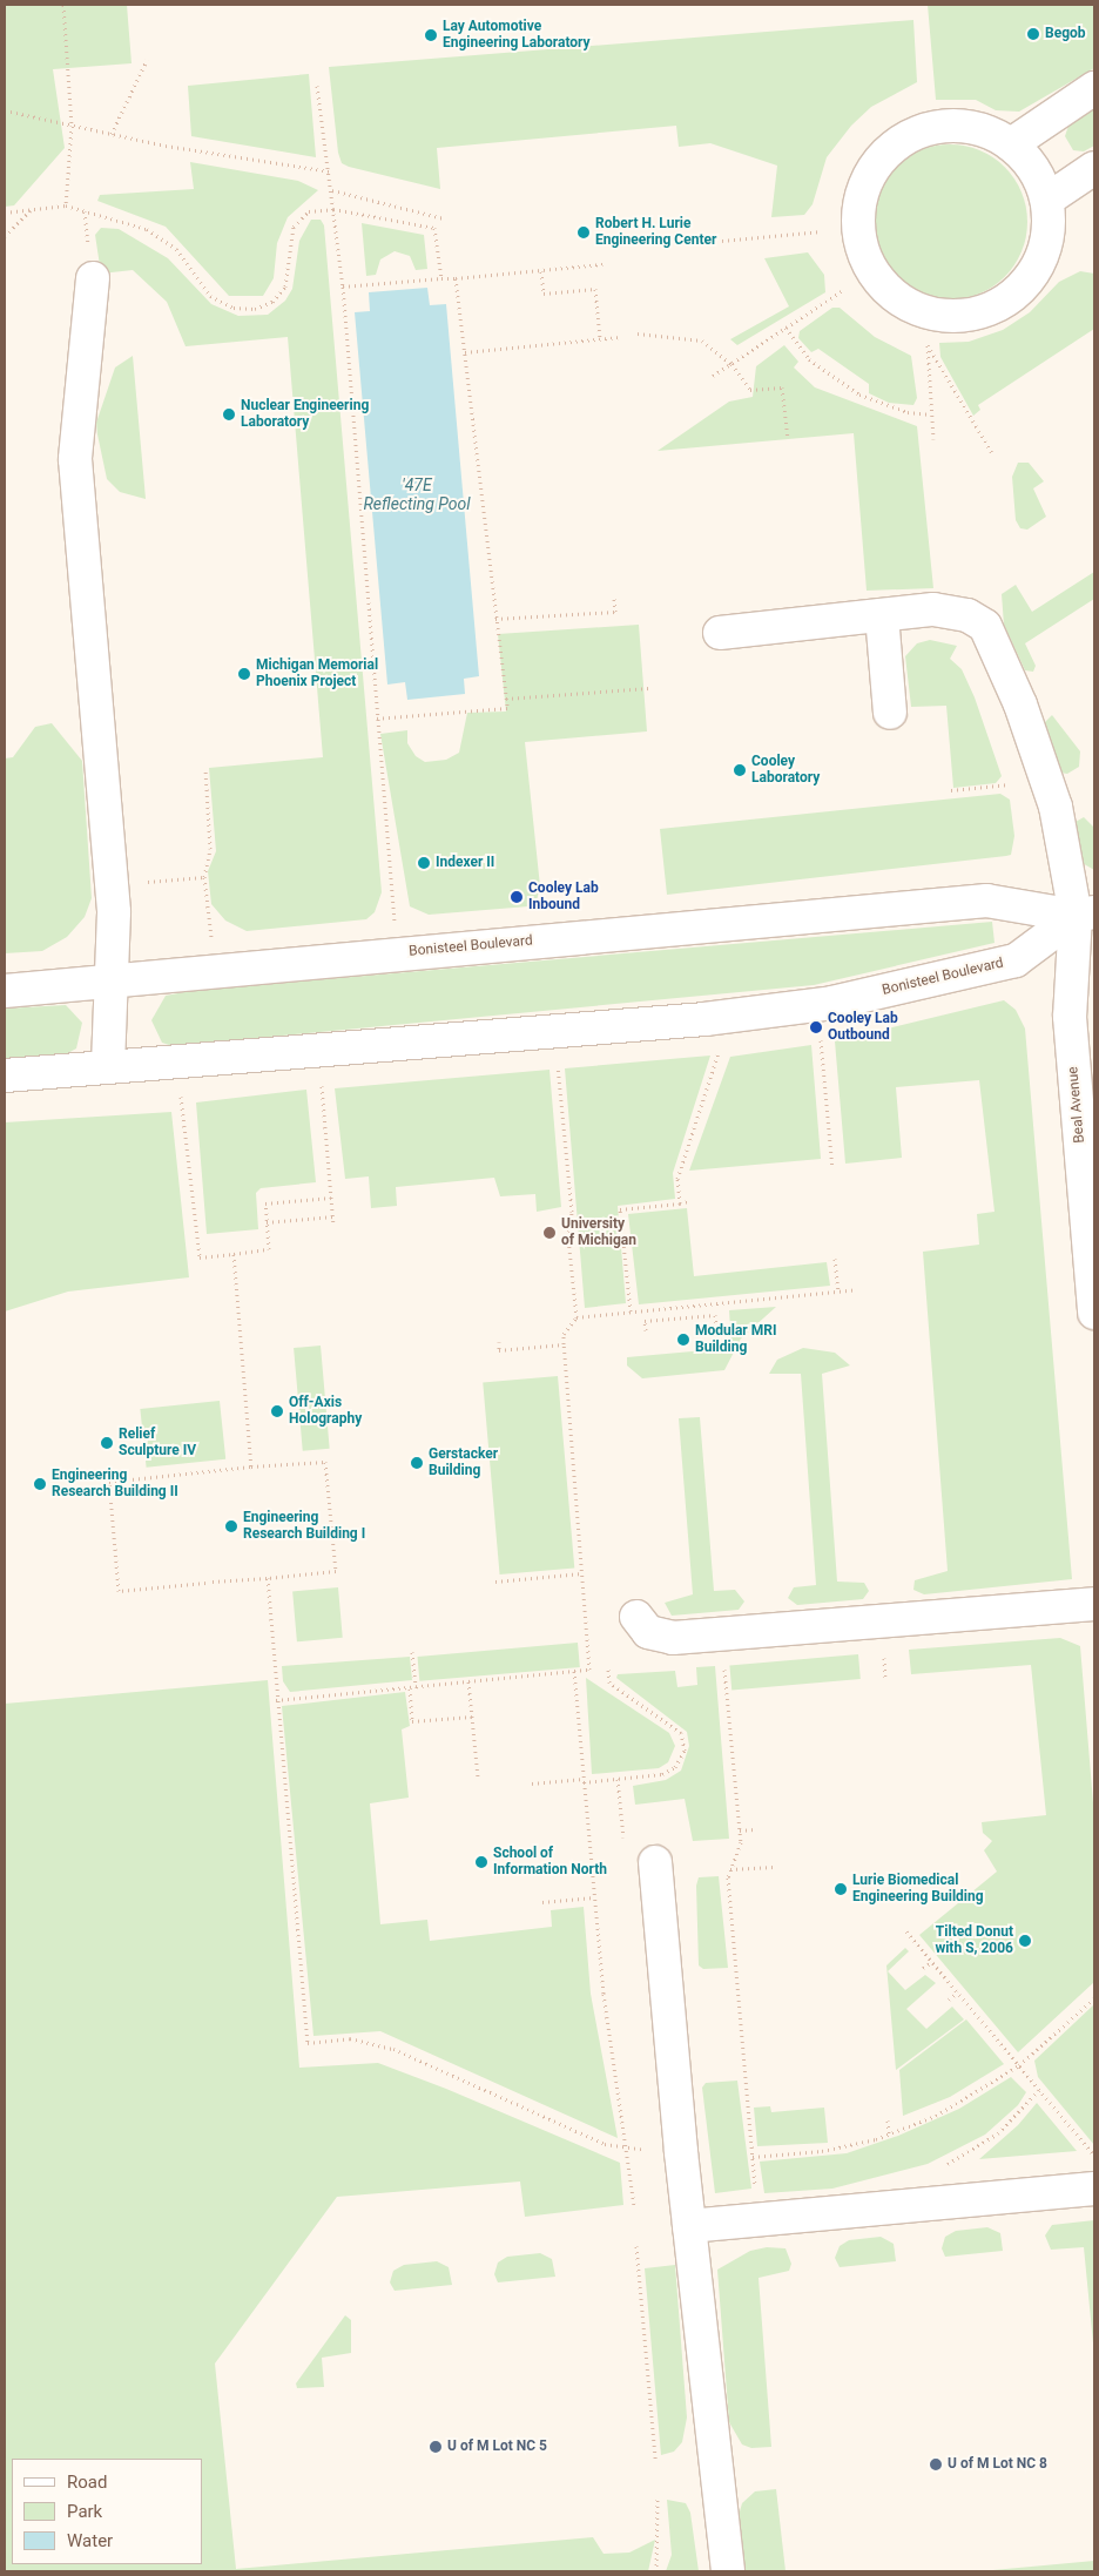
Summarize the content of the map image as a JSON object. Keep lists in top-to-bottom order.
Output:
{
  "streets": {
    "street": ["Bonisteel Boulevard", "Beal Avenue"]
  },
  "crossings": [
    ["Bonisteel Boulevard", "Beal Avenue"]
  ],
  "water": ["'47E Reflecting Pool"],
  "places": [
    "Begob",
    "Lay Automotive Engineering Laboratory",
    "Robert H. Lurie Engineering Center",
    "Nuclear Engineering Laboratory",
    "Michigan Memorial Phoenix Project",
    "Cooley Laboratory",
    "Indexer II",
    "Cooley Lab Inbound",
    "Cooley Lab Outbound",
    "University of Michigan",
    "Modular MRI Building",
    "Off-Axis Holography",
    "Relief Sculpture IV",
    "Gerstacker Building",
    "Engineering Research Building II",
    "Engineering Research Building I",
    "School of Information North",
    "Lurie Biomedical Engineering Building",
    "Tilted Donut with S, 2006",
    "U of M Lot NC 5",
    "U of M Lot NC 8"
  ],
  "legend": ["Road", "Park", "Water"]
}
